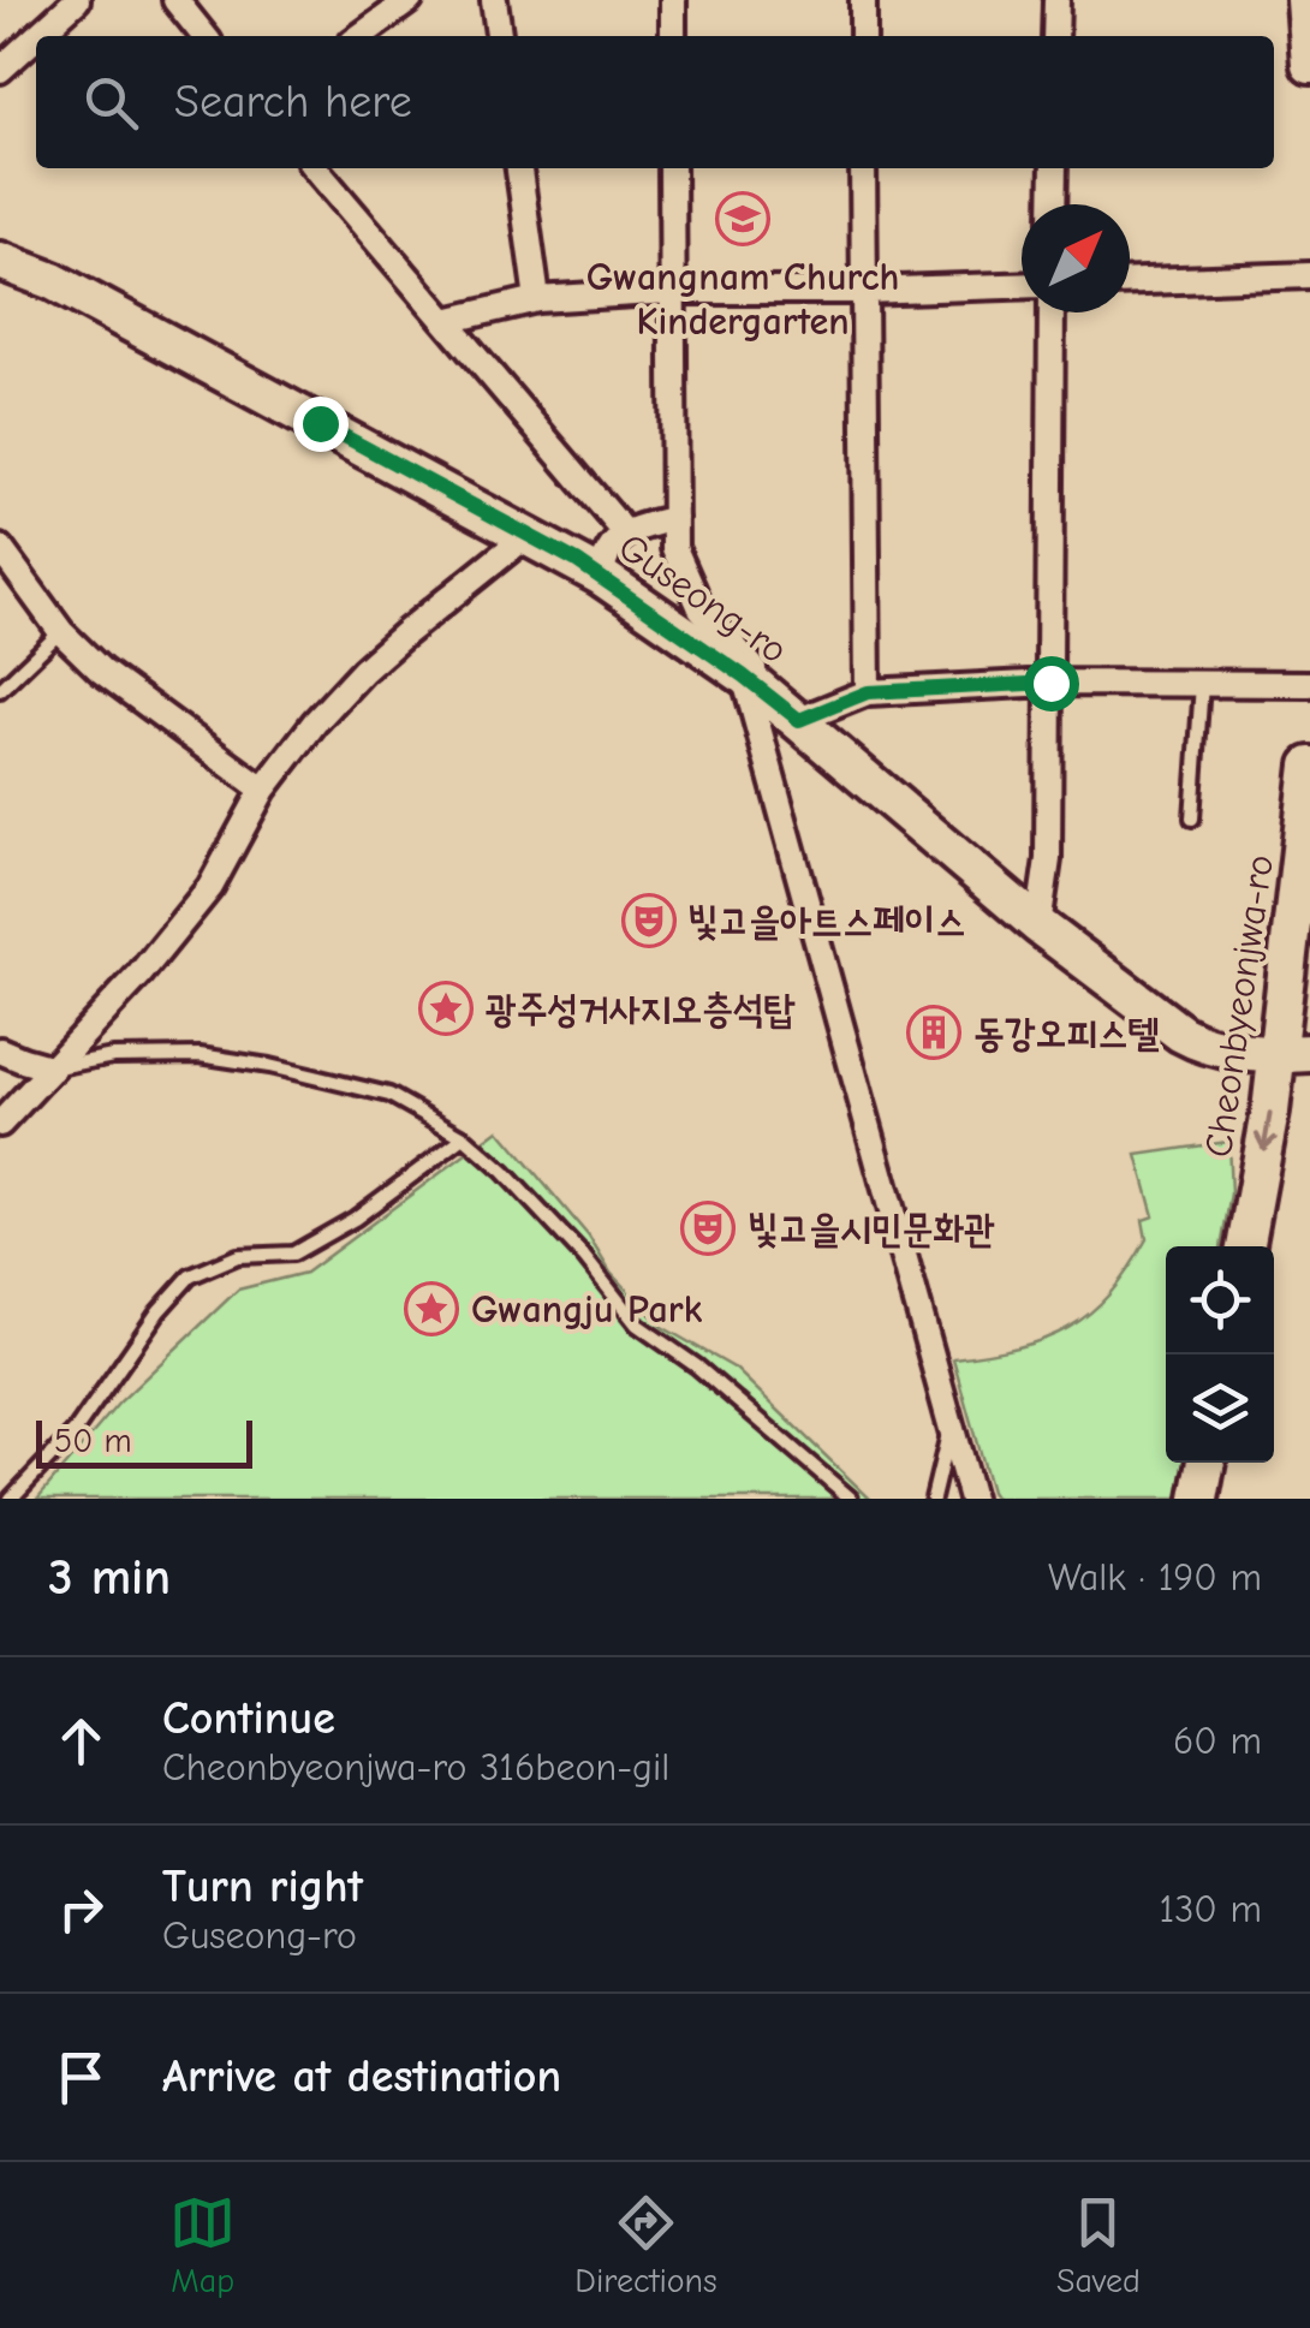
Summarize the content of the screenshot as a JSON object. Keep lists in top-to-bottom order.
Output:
{
  "streets": {
    "street": ["Guseong-ro", "Cheonbyeonjwa-ro"]
  },
  "crossings": [
    ["Guseong-ro", "Cheonbyeonjwa-ro"]
  ],
  "one_way": ["Cheonbyeonjwa-ro"],
  "places": {
    "school or university": ["Gwangnam Church Kindergarten"],
    "theatre": ["빛고을아트스페이스", "빛고을시민문화관"],
    "place": ["광주성거사지오층석탑", "Gwangju Park"],
    "building": ["동강오피스텔"]
  },
  "scale_bar": "50 m",
  "north": "top right",
  "page": {
    "search": "Search here",
    "scale": "50 m",
    "heading": ["3 min", "Walk · 190 m"],
    "list": [
      ["Continue", "Cheonbyeonjwa-ro 316beon-gil", "60 m"],
      ["Turn right", "Guseong-ro", "130 m"],
      "Arrive at destination"
    ],
    "nav": ["Map", "Directions", "Saved"]
  }
}
